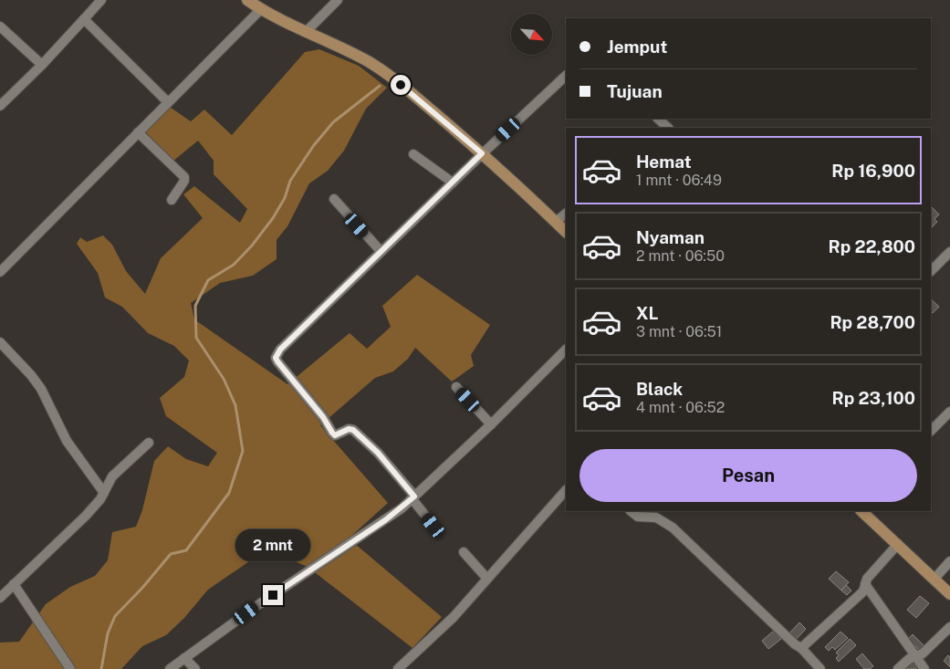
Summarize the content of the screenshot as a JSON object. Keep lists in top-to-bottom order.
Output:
{
  "north": "bottom right",
  "page": {
    "banner": ["Jemput", "Tujuan"],
    "list": [
      {
        "name": "Hemat",
        "note": "1 mnt · 06:49",
        "value": "Rp 16,900"
      },
      {
        "name": "Nyaman",
        "note": "2 mnt · 06:50",
        "value": "Rp 22,800"
      },
      {
        "name": "XL",
        "note": "3 mnt · 06:51",
        "value": "Rp 28,700"
      },
      {
        "name": "Black",
        "note": "4 mnt · 06:52",
        "value": "Rp 23,100"
      }
    ],
    "buttons": "Pesan",
    "bubble": "2 mnt"
  }
}
